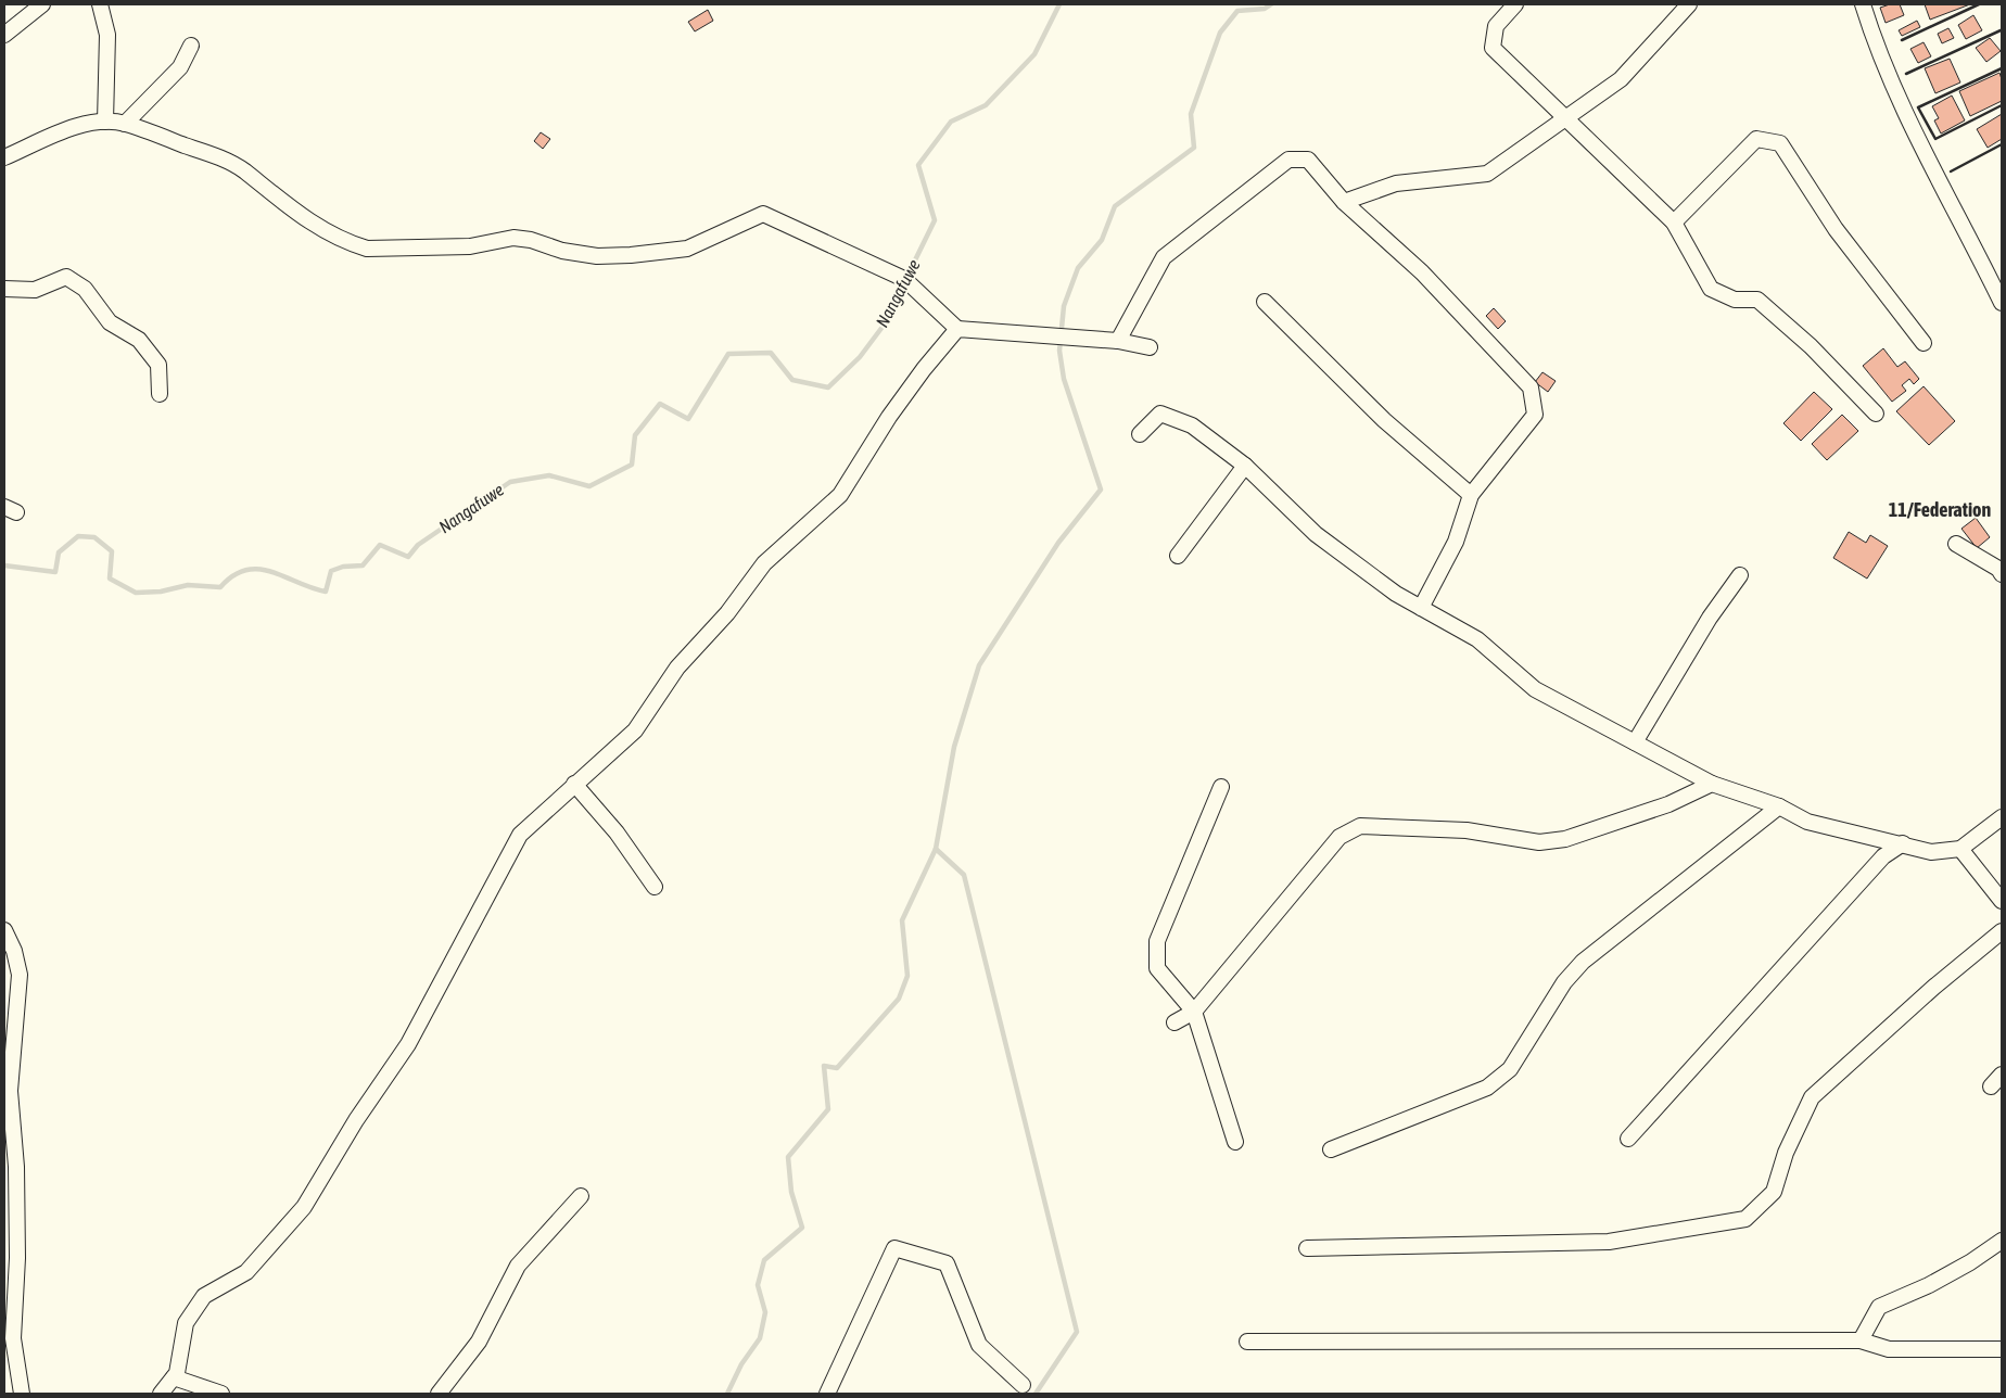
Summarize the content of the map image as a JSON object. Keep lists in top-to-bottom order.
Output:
{
  "districts": ["11/Federation"],
  "water": ["Nangafuwe"]
}
